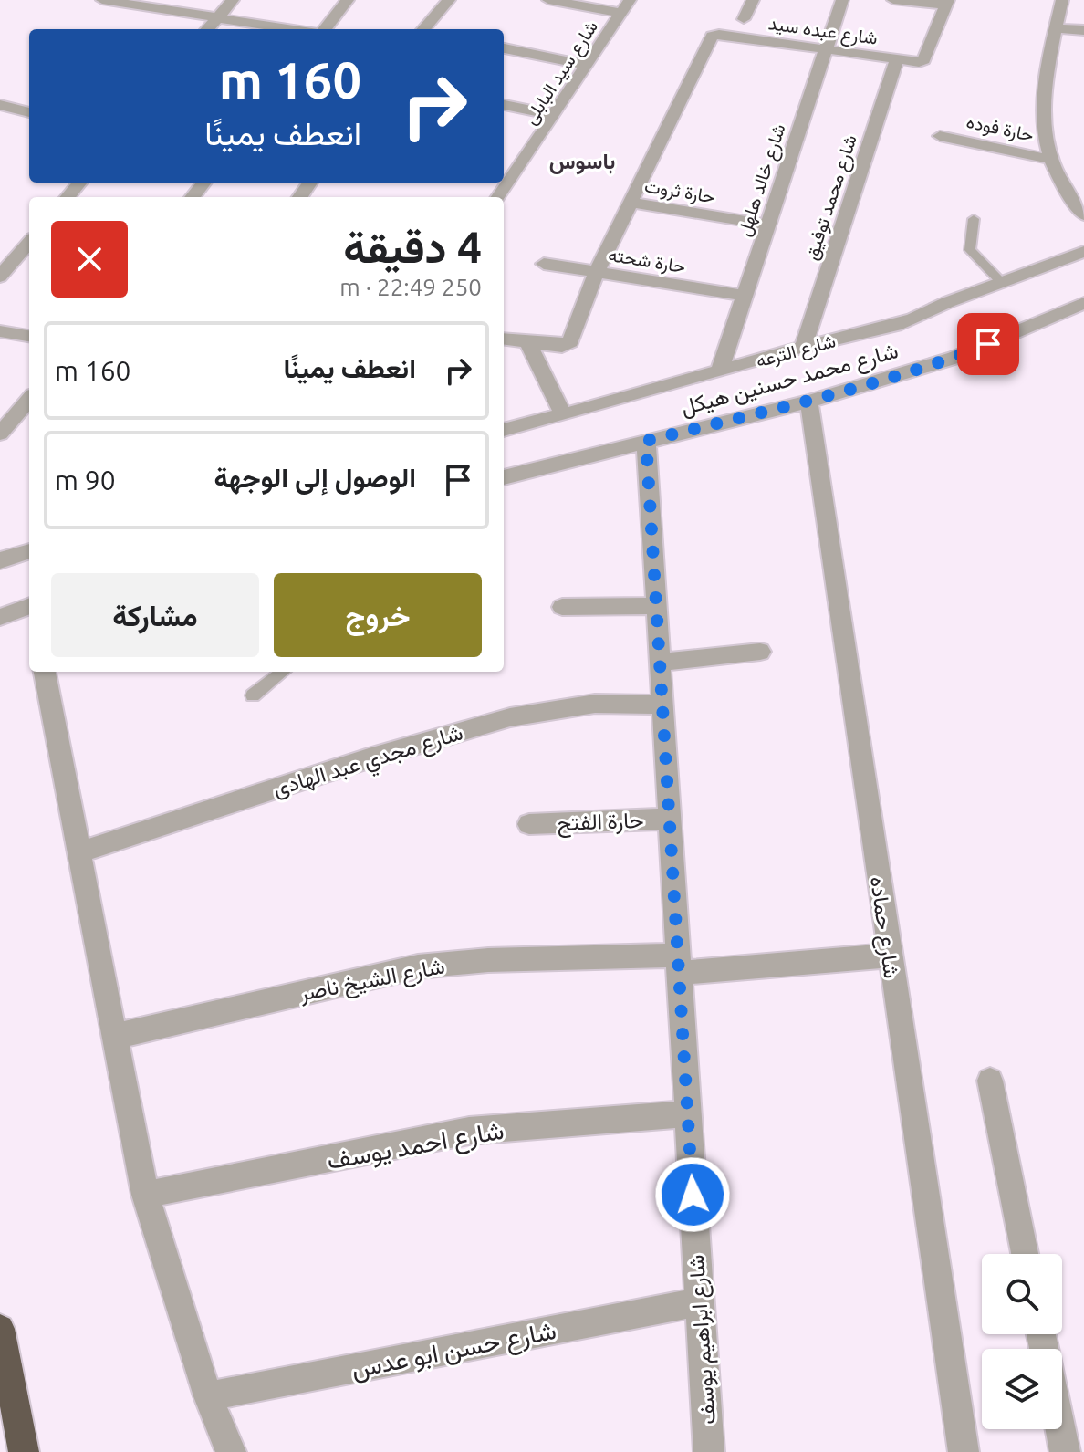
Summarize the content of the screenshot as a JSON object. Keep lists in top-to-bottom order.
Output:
{
  "streets": {
    "street": [
      "شارع عبده سيد",
      "شارع سيد البابلى",
      "حارة فوده",
      "شارع خالد هلهل",
      "حارة ثروت",
      "شارع محمد توفيق",
      "حارة شحته",
      "شارع الترعه",
      "شارع محمد حسنين هيكل",
      "شارع مجدي عبد الهادى",
      "حارة الفتح",
      "شارع حماده",
      "شارع الشيخ ناصر",
      "شارع احمد يوسف",
      "شارع ابراهيم يوسف",
      "شارع حسن ابو عدس"
    ]
  },
  "crossings": [
    ["شارع عبده سيد", "شارع خالد هلهل"],
    ["شارع عبده سيد", "حارة ثروت"],
    ["شارع عبده سيد", "شارع محمد توفيق"],
    ["شارع خالد هلهل", "حارة ثروت"],
    ["شارع خالد هلهل", "حارة شحته"],
    ["شارع خالد هلهل", "شارع الترعه"],
    ["شارع محمد توفيق", "شارع الترعه"],
    ["شارع محمد حسنين هيكل", "شارع حماده"],
    ["شارع محمد حسنين هيكل", "شارع ابراهيم يوسف"],
    ["شارع مجدي عبد الهادى", "شارع ابراهيم يوسف"],
    ["حارة الفتح", "شارع ابراهيم يوسف"],
    ["شارع حماده", "شارع الشيخ ناصر"],
    ["شارع الشيخ ناصر", "شارع ابراهيم يوسف"],
    ["شارع احمد يوسف", "شارع ابراهيم يوسف"],
    ["شارع ابراهيم يوسف", "شارع حسن ابو عدس"]
  ],
  "districts": ["باسوس"],
  "page": {
    "turn": ["160 m", "انعطف يمينًا"],
    "heading": ["4 دقيقة", "250 m · 22:49"],
    "list": [
      {
        "name": "انعطف يمينًا",
        "value": "160 m"
      },
      {
        "name": "الوصول إلى الوجهة",
        "value": "90 m"
      }
    ],
    "buttons": ["خروج", "مشاركة"]
  }
}
